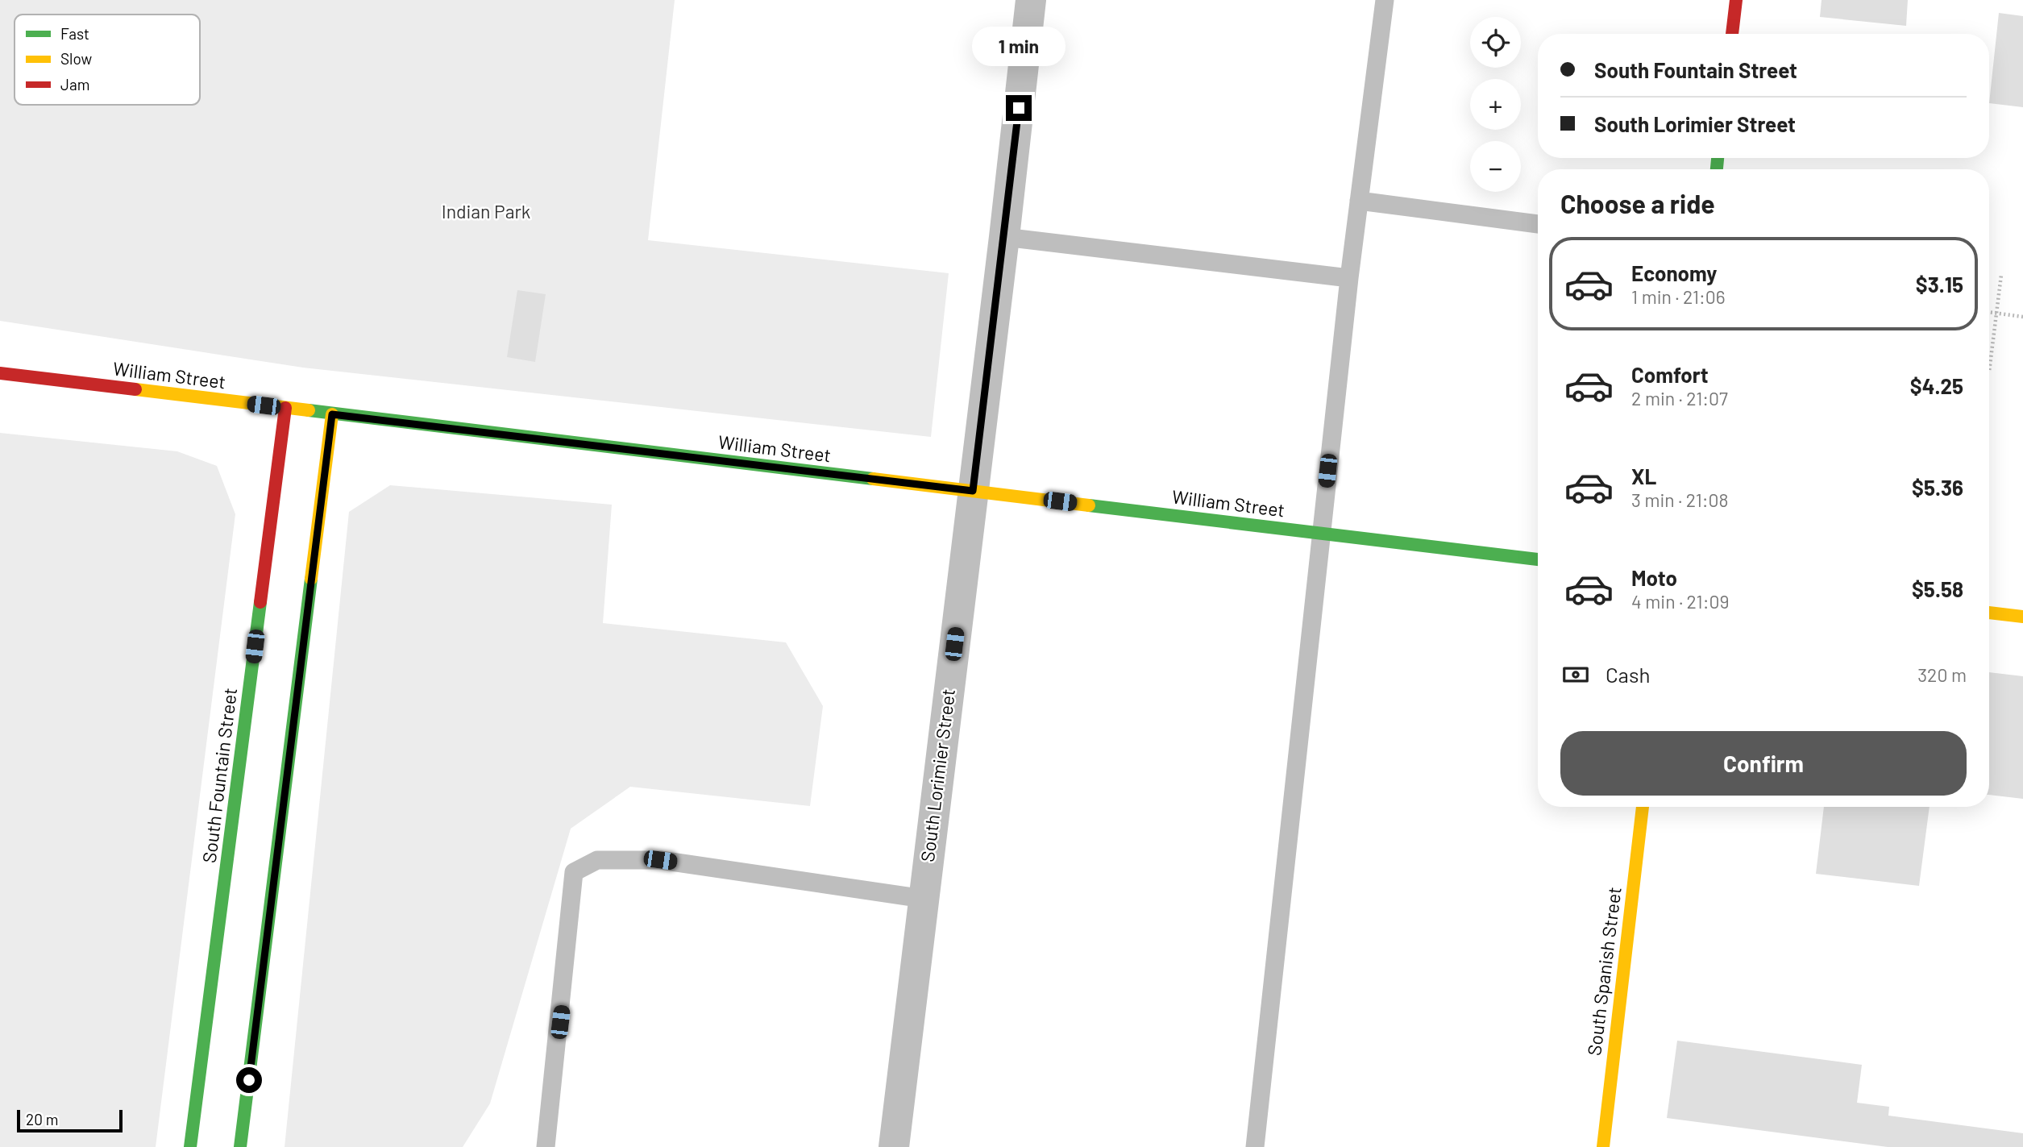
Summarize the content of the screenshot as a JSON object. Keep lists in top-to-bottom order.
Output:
{
  "streets": {
    "street": [
      "William Street",
      "South Fountain Street",
      "South Lorimier Street",
      "South Spanish Street"
    ]
  },
  "crossings": [
    ["William Street", "South Fountain Street"],
    ["William Street", "South Lorimier Street"]
  ],
  "parks": ["Indian Park"],
  "legend": ["Fast", "Slow", "Jam"],
  "scale_bar": "20 m",
  "page": {
    "map_buttons": ["+", "−"],
    "bubble": "1 min",
    "banner": ["South Fountain Street", "South Lorimier Street"],
    "heading": "Choose a ride",
    "list": [
      {
        "name": "Economy",
        "note": "1 min · 21:06",
        "value": "$3.15"
      },
      {
        "name": "Comfort",
        "note": "2 min · 21:07",
        "value": "$4.25"
      },
      {
        "name": "XL",
        "note": "3 min · 21:08",
        "value": "$5.36"
      },
      {
        "name": "Moto",
        "note": "4 min · 21:09",
        "value": "$5.58"
      }
    ],
    "pay": ["Cash", "320 m"],
    "buttons": "Confirm",
    "scale": "20 m"
  }
}
